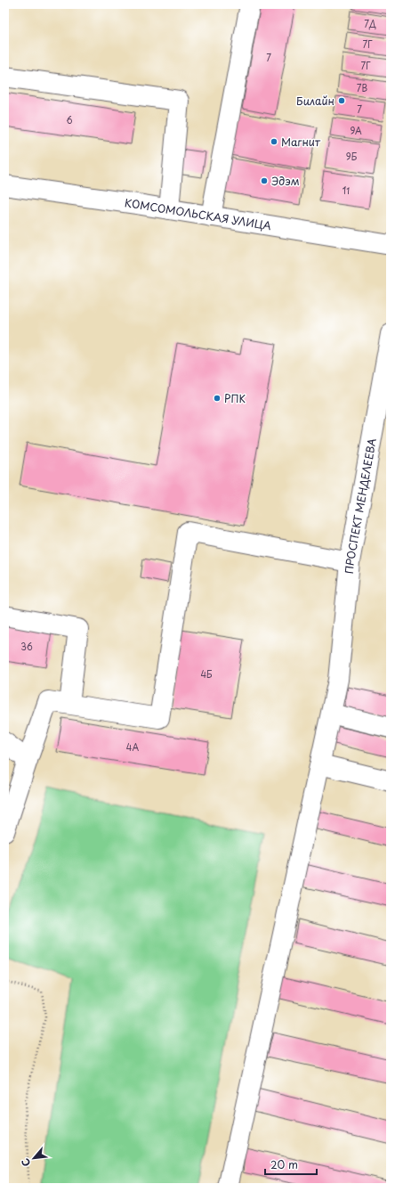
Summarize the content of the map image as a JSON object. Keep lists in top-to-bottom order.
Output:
{
  "streets": {
    "street": ["КОМСОМОЛЬСКАЯ УЛИЦА", "ПРОСПЕКТ МЕНДЕЛЕЕВА"]
  },
  "places": [
    "Билайн",
    "Магнит",
    "Эдэм",
    "РПК"
  ],
  "house_numbers": [
    "7Д",
    "7Г",
    "7",
    "7Г",
    "7В",
    "7",
    "6",
    "9А",
    "9Б",
    "11",
    "36",
    "4Б",
    "4А"
  ],
  "scale_bar": "20 m",
  "north": "bottom left"
}
